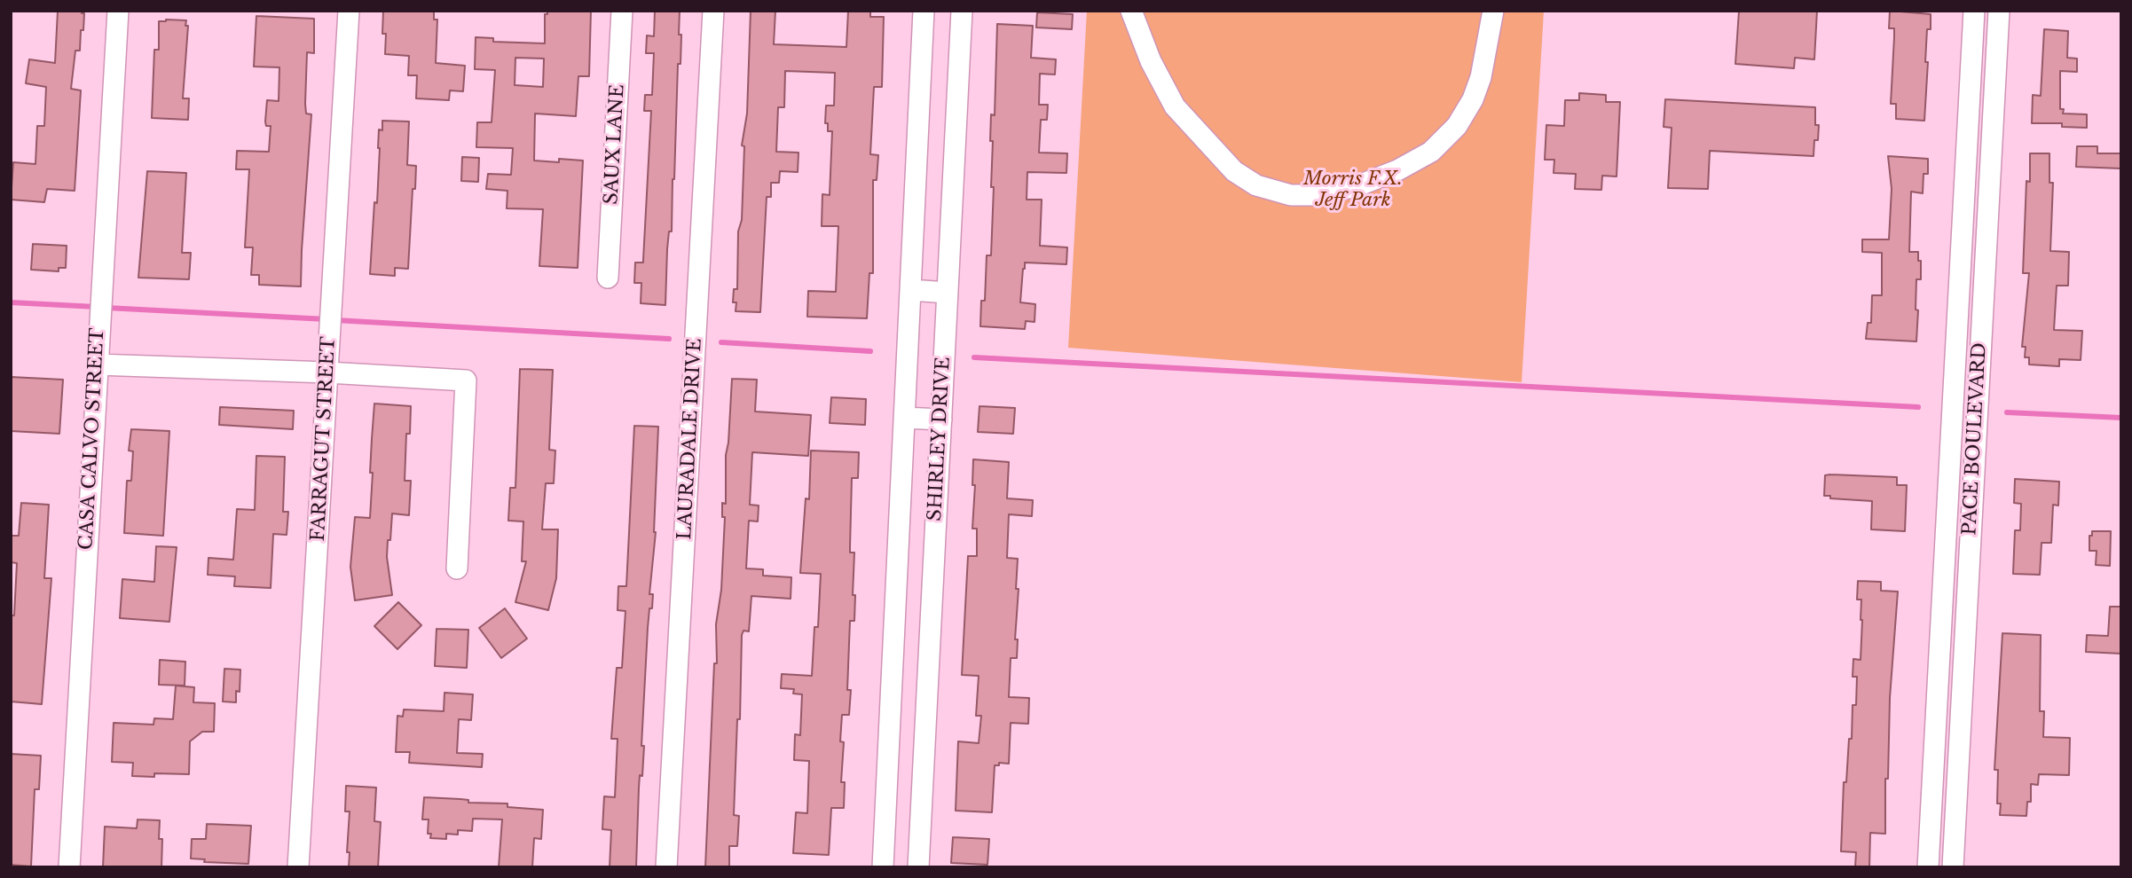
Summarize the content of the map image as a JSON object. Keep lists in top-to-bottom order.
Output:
{
  "streets": {
    "street": [
      "SAUX LANE",
      "CASA CALVO STREET",
      "FARRAGUT STREET",
      "LAURADALE DRIVE",
      "SHIRLEY DRIVE",
      "PACE BOULEVARD"
    ]
  },
  "parks": ["Morris F.X. Jeff Park"]
}
